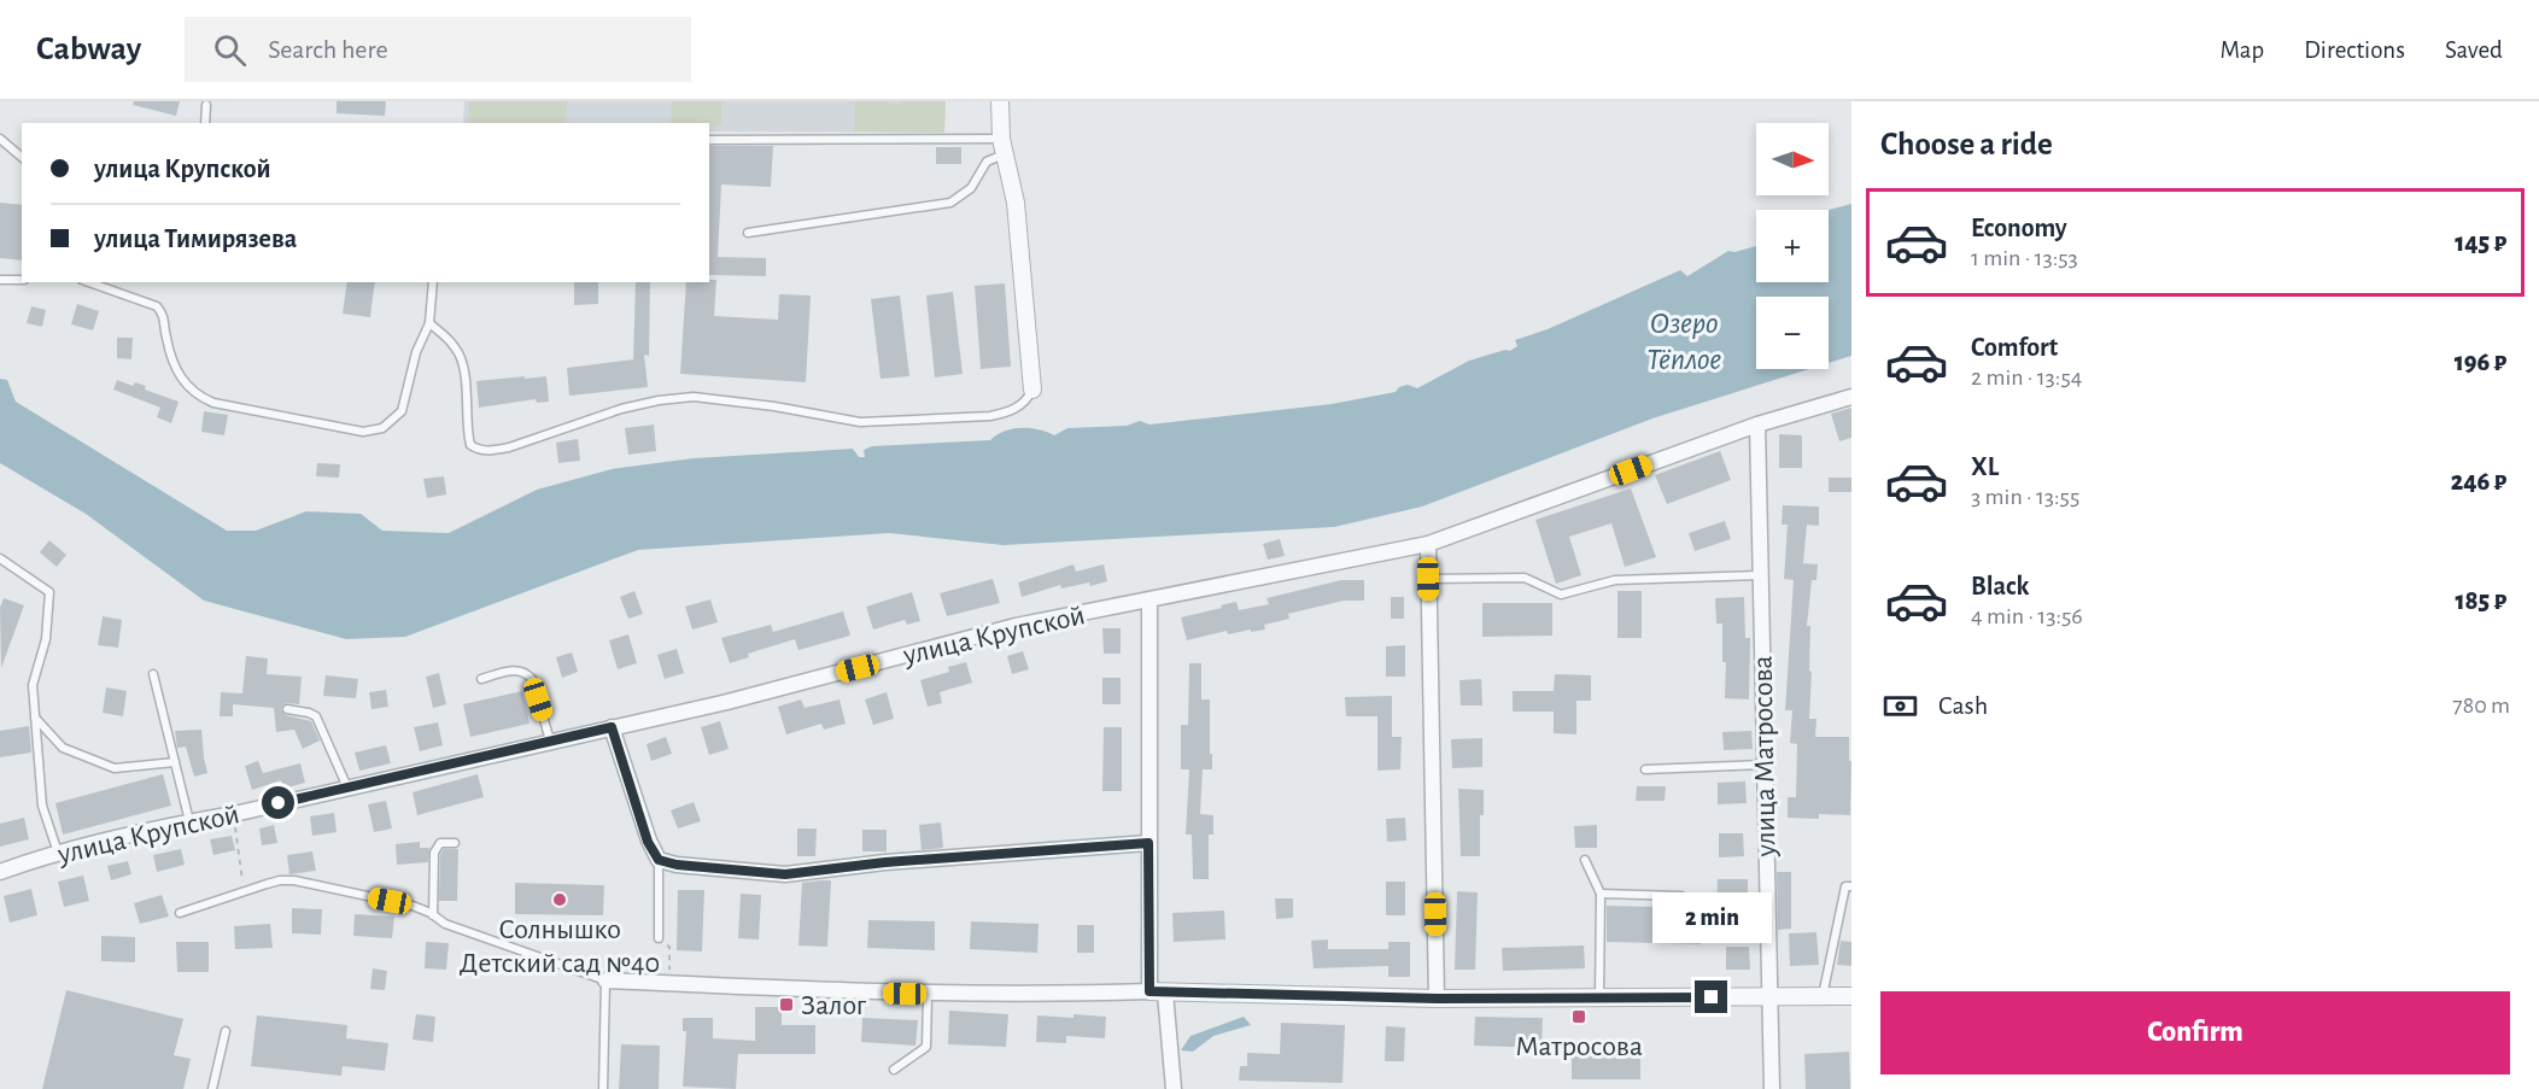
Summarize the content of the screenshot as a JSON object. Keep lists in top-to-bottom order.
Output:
{
  "streets": {
    "street": ["улица Крупской", "улица Матросова"]
  },
  "crossings": [
    ["улица Крупской", "улица Матросова"]
  ],
  "water": ["Озеро Тёплое"],
  "places": {
    "other": ["Солнышко Детский сад №40"],
    "transit": ["Залог", "Матросова"]
  },
  "north": "right",
  "page": {
    "header": "Cabway",
    "search": "Search here",
    "nav": ["Map", "Directions", "Saved"],
    "heading": "Choose a ride",
    "map_buttons": ["+", "−"],
    "banner": ["улица Крупской", "улица Тимирязева"],
    "list": [
      {
        "name": "Economy",
        "note": "1 min · 13:53",
        "value": "145 ₽"
      },
      {
        "name": "Comfort",
        "note": "2 min · 13:54",
        "value": "196 ₽"
      },
      {
        "name": "XL",
        "note": "3 min · 13:55",
        "value": "246 ₽"
      },
      {
        "name": "Black",
        "note": "4 min · 13:56",
        "value": "185 ₽"
      }
    ],
    "pay": ["Cash", "780 m"],
    "bubble": "2 min",
    "buttons": "Confirm"
  }
}
